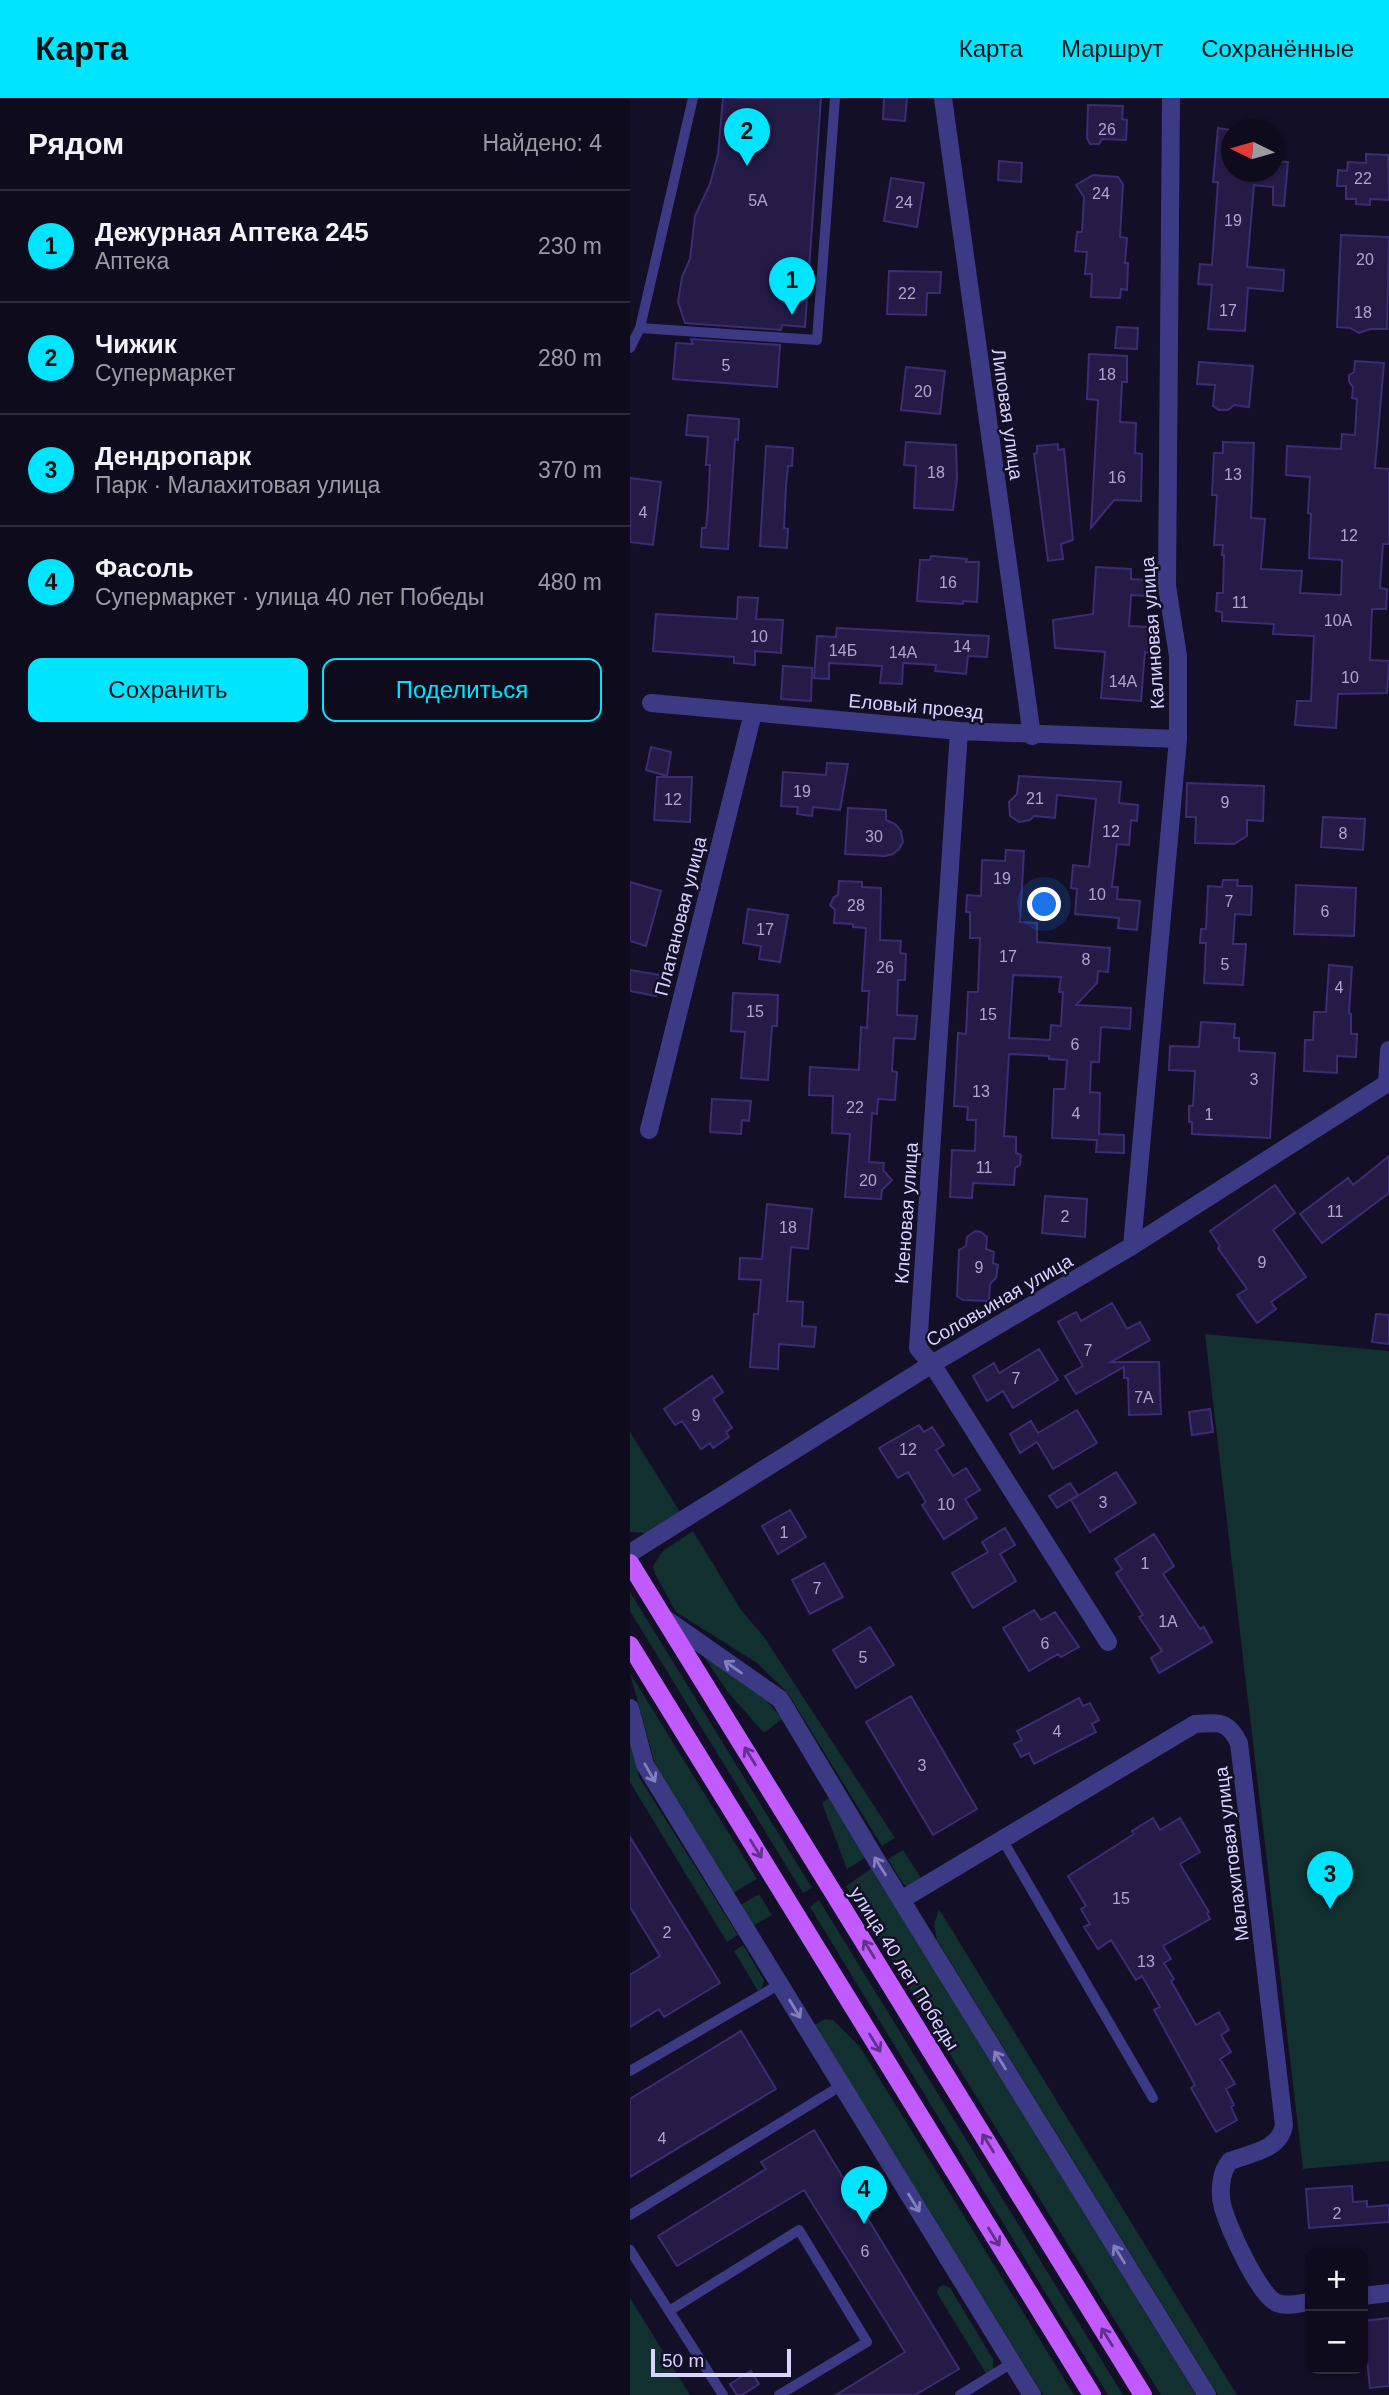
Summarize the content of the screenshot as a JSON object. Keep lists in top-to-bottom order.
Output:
{
  "streets": {
    "main road": ["улица 40 лет Победы"],
    "street": [
      "Липовая улица",
      "Калиновая улица",
      "Еловый проезд",
      "Платановая улица",
      "Кленовая улица",
      "Соловьиная улица",
      "Малахитовая улица"
    ]
  },
  "crossings": [
    ["Липовая улица", "Еловый проезд"],
    ["Калиновая улица", "Еловый проезд"],
    ["Калиновая улица", "Соловьиная улица"],
    ["Еловый проезд", "Платановая улица"],
    ["Еловый проезд", "Кленовая улица"],
    ["Кленовая улица", "Соловьиная улица"]
  ],
  "house_numbers": [
    "26",
    "22",
    "24",
    "5А",
    "24",
    "19",
    "20",
    "22",
    "17",
    "18",
    "5",
    "18",
    "20",
    "18",
    "13",
    "16",
    "4",
    "12",
    "16",
    "11",
    "10А",
    "10",
    "14",
    "14Б",
    "14А",
    "10",
    "14А",
    "19",
    "21",
    "12",
    "9",
    "12",
    "8",
    "30",
    "19",
    "10",
    "7",
    "28",
    "6",
    "17",
    "17",
    "8",
    "5",
    "26",
    "4",
    "15",
    "15",
    "6",
    "3",
    "13",
    "22",
    "4",
    "1",
    "11",
    "20",
    "11",
    "2",
    "18",
    "9",
    "9",
    "7",
    "7",
    "7А",
    "9",
    "12",
    "3",
    "10",
    "1",
    "1",
    "7",
    "1А",
    "6",
    "5",
    "4",
    "3",
    "15",
    "2",
    "13",
    "4",
    "2",
    "6"
  ],
  "scale_bar": "50 m",
  "north": "left",
  "page": {
    "header": "Карта",
    "nav": ["Карта", "Маршрут", "Сохранённые"],
    "heading": ["Рядом", "Найдено: 4"],
    "pins": [
      "2",
      "1",
      "3",
      "4"
    ],
    "list": [
      {
        "mark": "1",
        "name": "Дежурная Аптека 245",
        "note": "Аптека",
        "value": "230 m"
      },
      {
        "mark": "2",
        "name": "Чижик",
        "note": "Супермаркет",
        "value": "280 m"
      },
      {
        "mark": "3",
        "name": "Дендропарк",
        "note": "Парк · Малахитовая улица",
        "value": "370 m"
      },
      {
        "mark": "4",
        "name": "Фасоль",
        "note": "Супермаркет · улица 40 лет Победы",
        "value": "480 m"
      }
    ],
    "buttons": ["Сохранить", "Поделиться"],
    "map_buttons": ["+", "−"],
    "scale": "50 m"
  }
}
